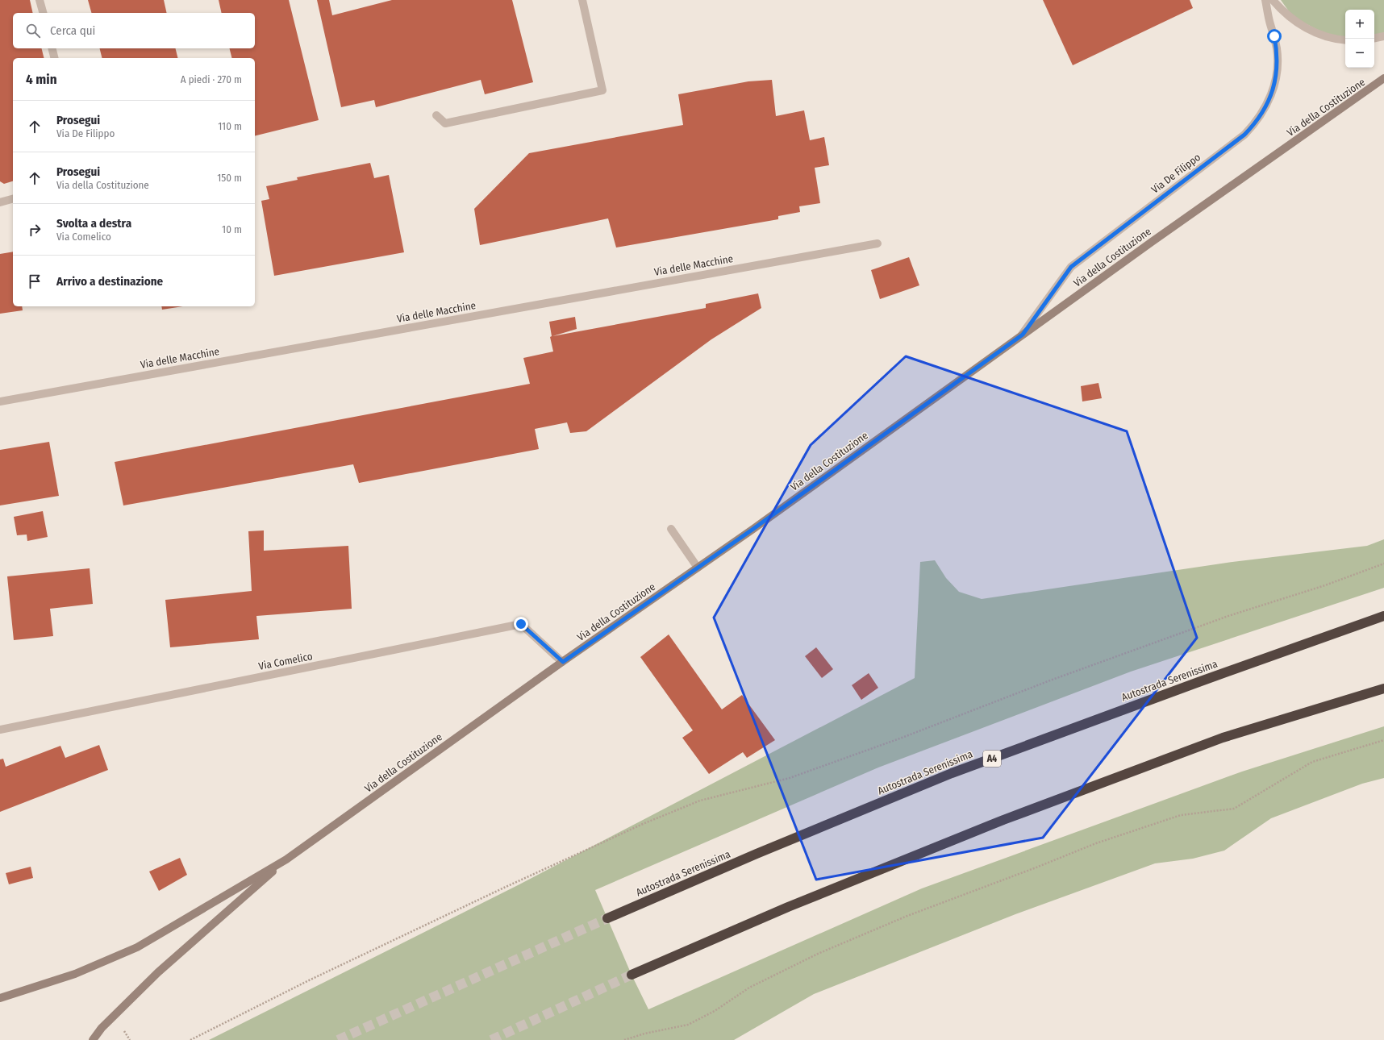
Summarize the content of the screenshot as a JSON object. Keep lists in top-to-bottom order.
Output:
{
  "streets": {
    "highway": ["Autostrada Serenissima", "A4"],
    "main road": ["Via della Costituzione"],
    "street": ["Via De Filippo", "Via delle Macchine", "Via Comelico"]
  },
  "crossings": [
    ["Via della Costituzione", "Via De Filippo"],
    ["Via della Costituzione", "Via Comelico"]
  ],
  "page": {
    "map_buttons": ["+", "−"],
    "search": "Cerca qui",
    "heading": ["4 min", "A piedi · 270 m"],
    "list": [
      ["Prosegui", "Via De Filippo", "110 m"],
      ["Prosegui", "Via della Costituzione", "150 m"],
      ["Svolta a destra", "Via Comelico", "10 m"],
      "Arrivo a destinazione"
    ]
  }
}
